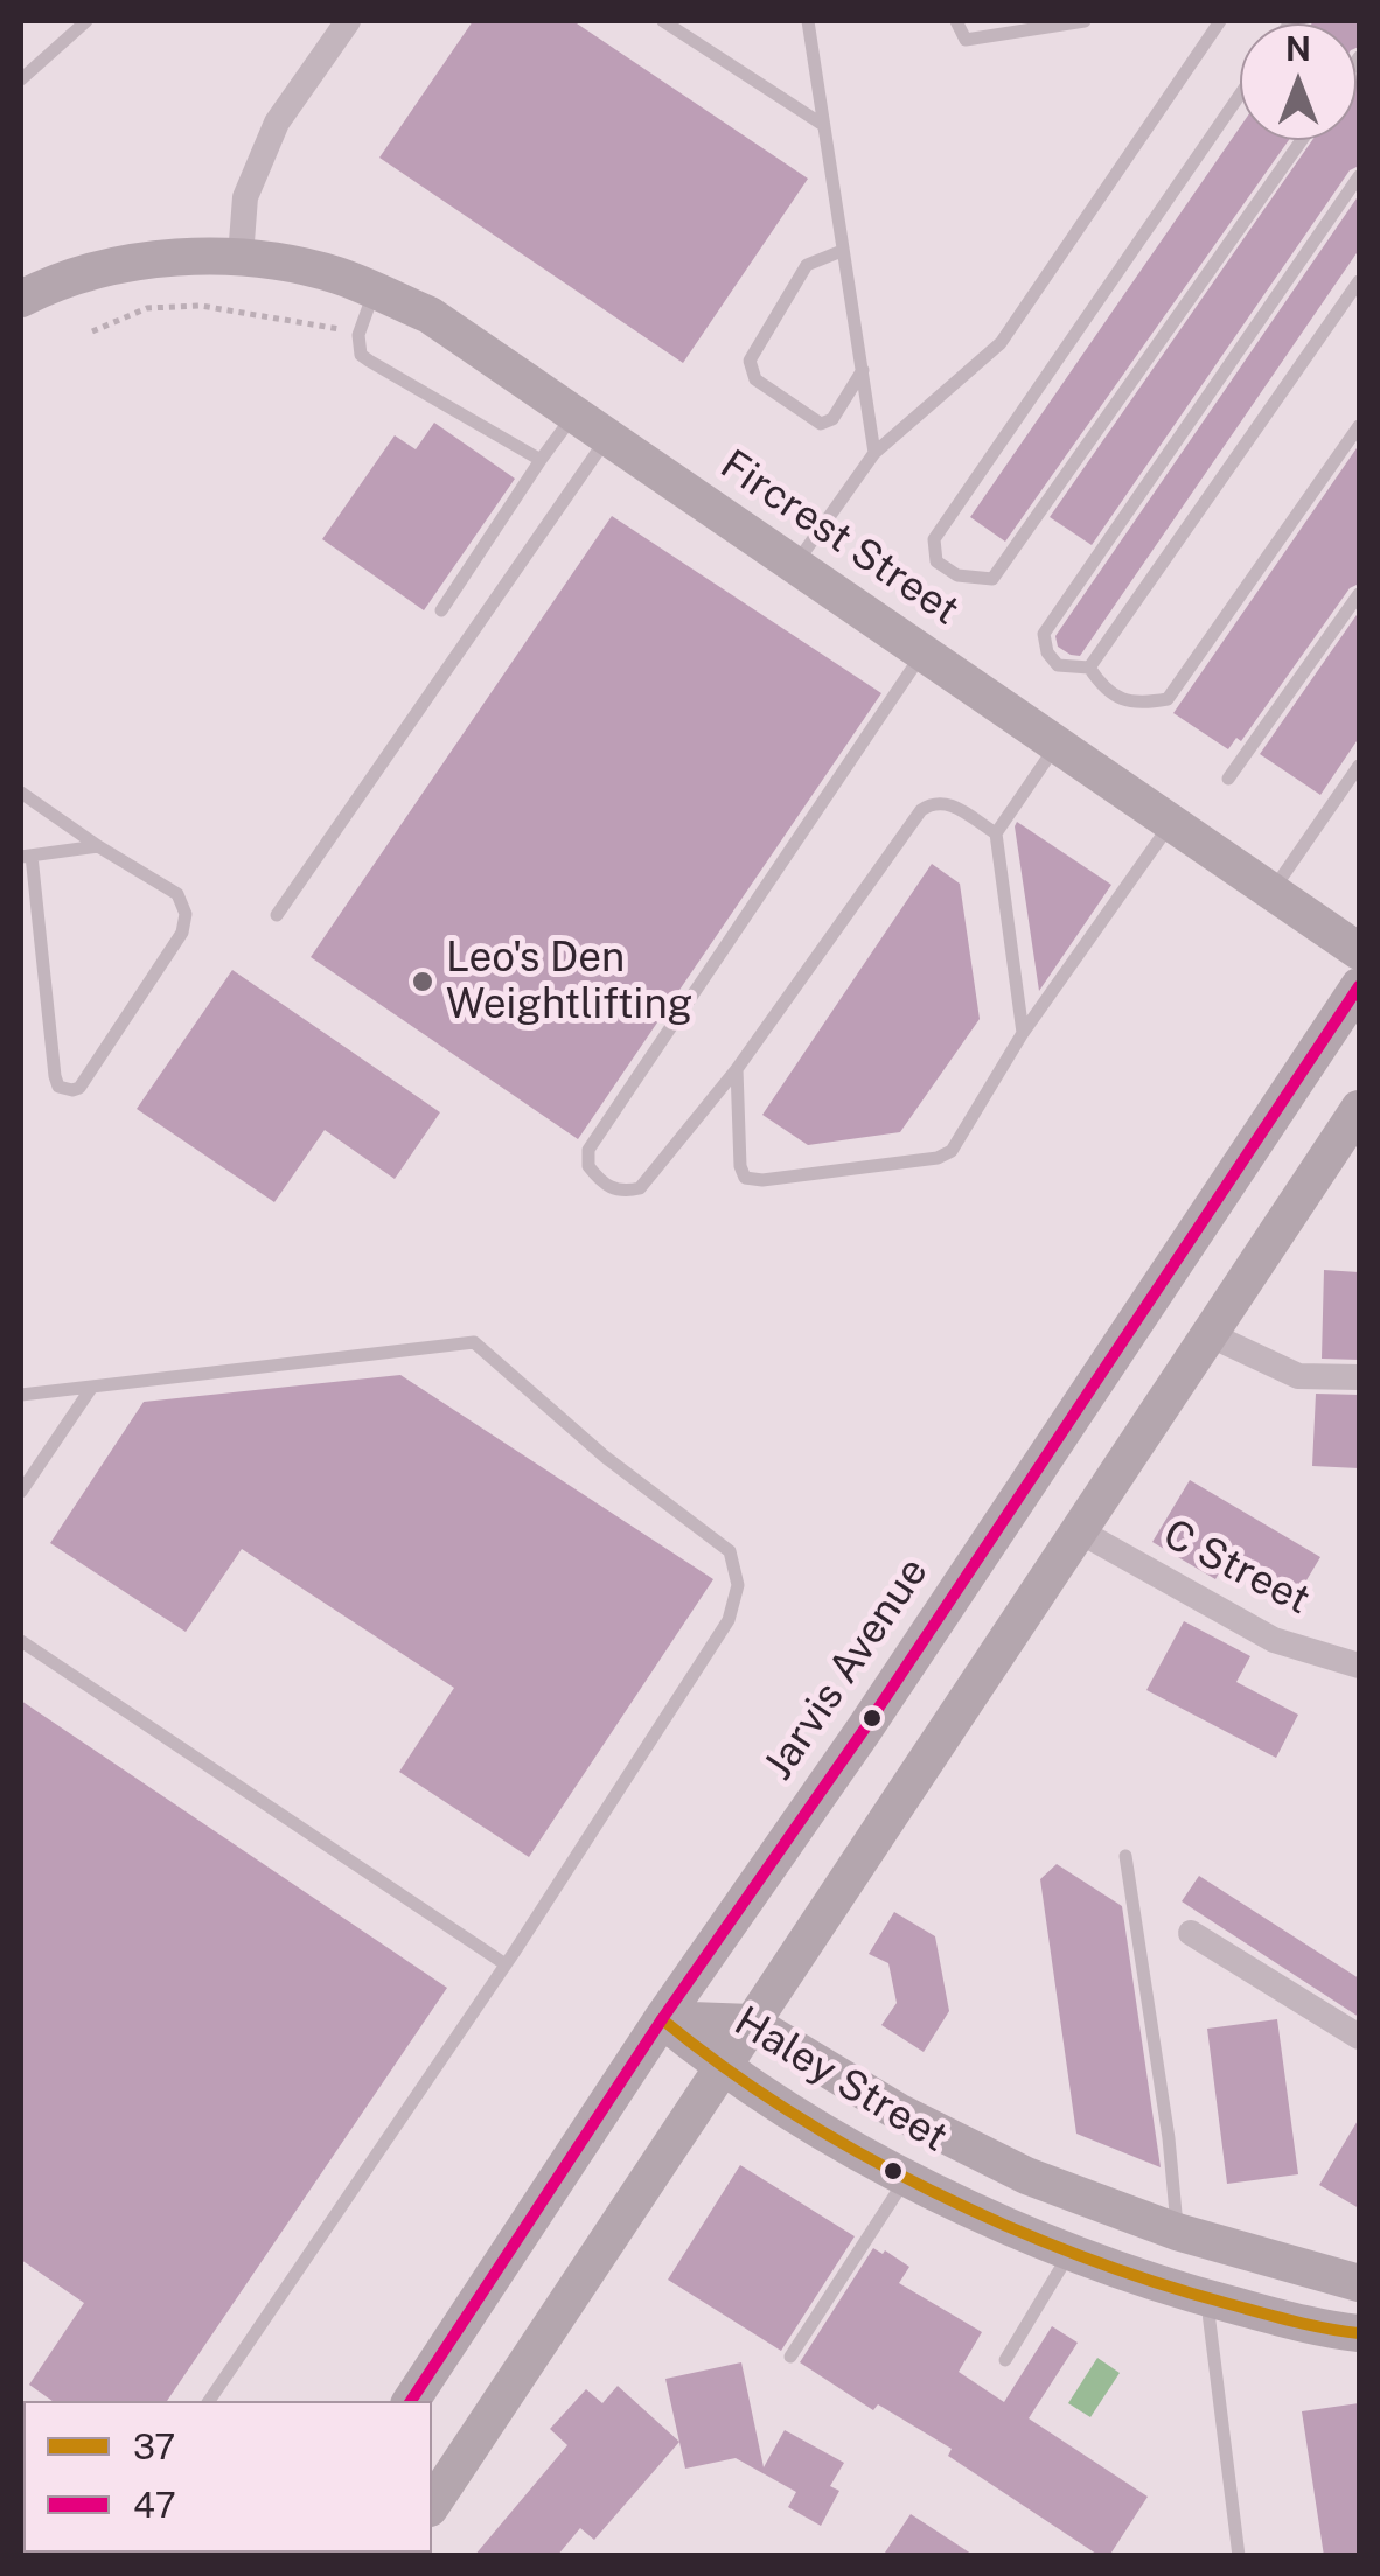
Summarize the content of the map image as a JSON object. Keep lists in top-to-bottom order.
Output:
{
  "streets": {
    "main road": ["Fircrest Street", "Jarvis Avenue", "Haley Street"],
    "street": ["C Street"]
  },
  "crossings": [
    ["Jarvis Avenue", "Haley Street"]
  ],
  "places": ["Leo's Den Weightlifting"],
  "lines": ["transit line 47", "transit line 37"],
  "legend": ["37", "47"],
  "north": "top"
}
